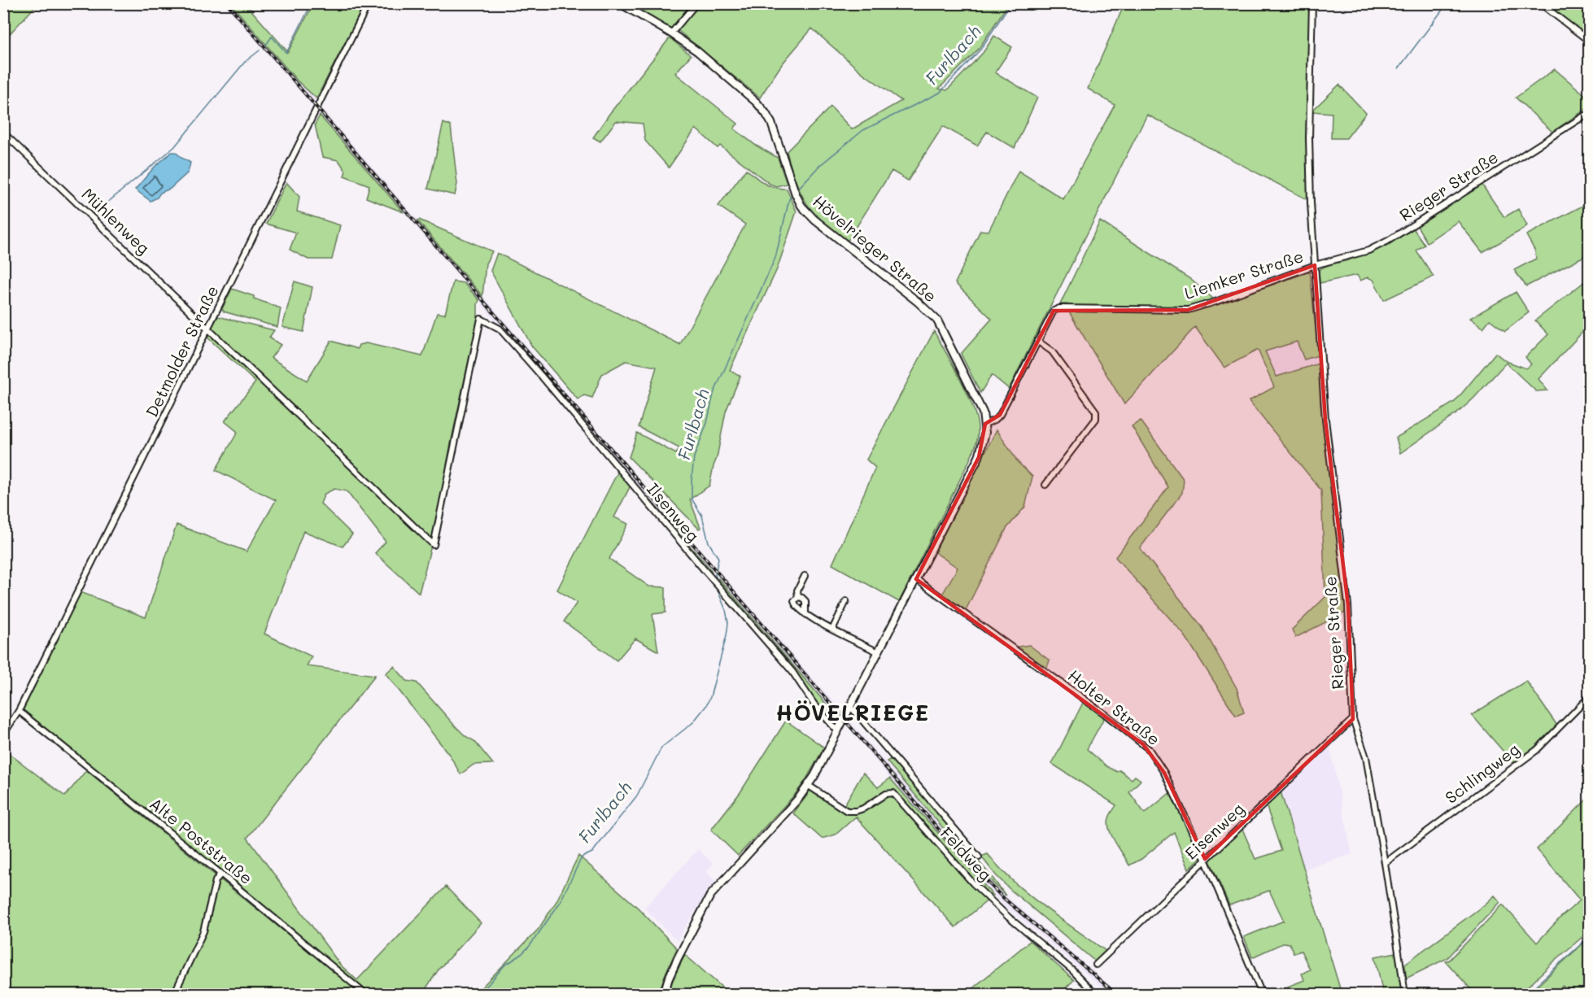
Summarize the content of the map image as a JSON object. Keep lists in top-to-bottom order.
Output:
{
  "streets": {
    "main road": ["Hövelrieger Straße"],
    "street": [
      "Rieger Straße",
      "Mühlenweg",
      "Liemker Straße",
      "Detmolder Straße",
      "Ilsenweg",
      "Holter Straße",
      "Schlingweg",
      "Eisenweg",
      "Alte Poststraße",
      "Feldweg"
    ]
  },
  "crossings": [
    ["Rieger Straße", "Liemker Straße"],
    ["Rieger Straße", "Schlingweg"],
    ["Rieger Straße", "Eisenweg"],
    ["Mühlenweg", "Detmolder Straße"],
    ["Mühlenweg", "Ilsenweg"],
    ["Hövelrieger Straße", "Liemker Straße"],
    ["Hövelrieger Straße", "Ilsenweg"],
    ["Hövelrieger Straße", "Holter Straße"],
    ["Hövelrieger Straße", "Feldweg"],
    ["Detmolder Straße", "Alte Poststraße"],
    ["Holter Straße", "Eisenweg"]
  ],
  "districts": ["HÖVELRIEGE"],
  "water": ["Furlbach"]
}
